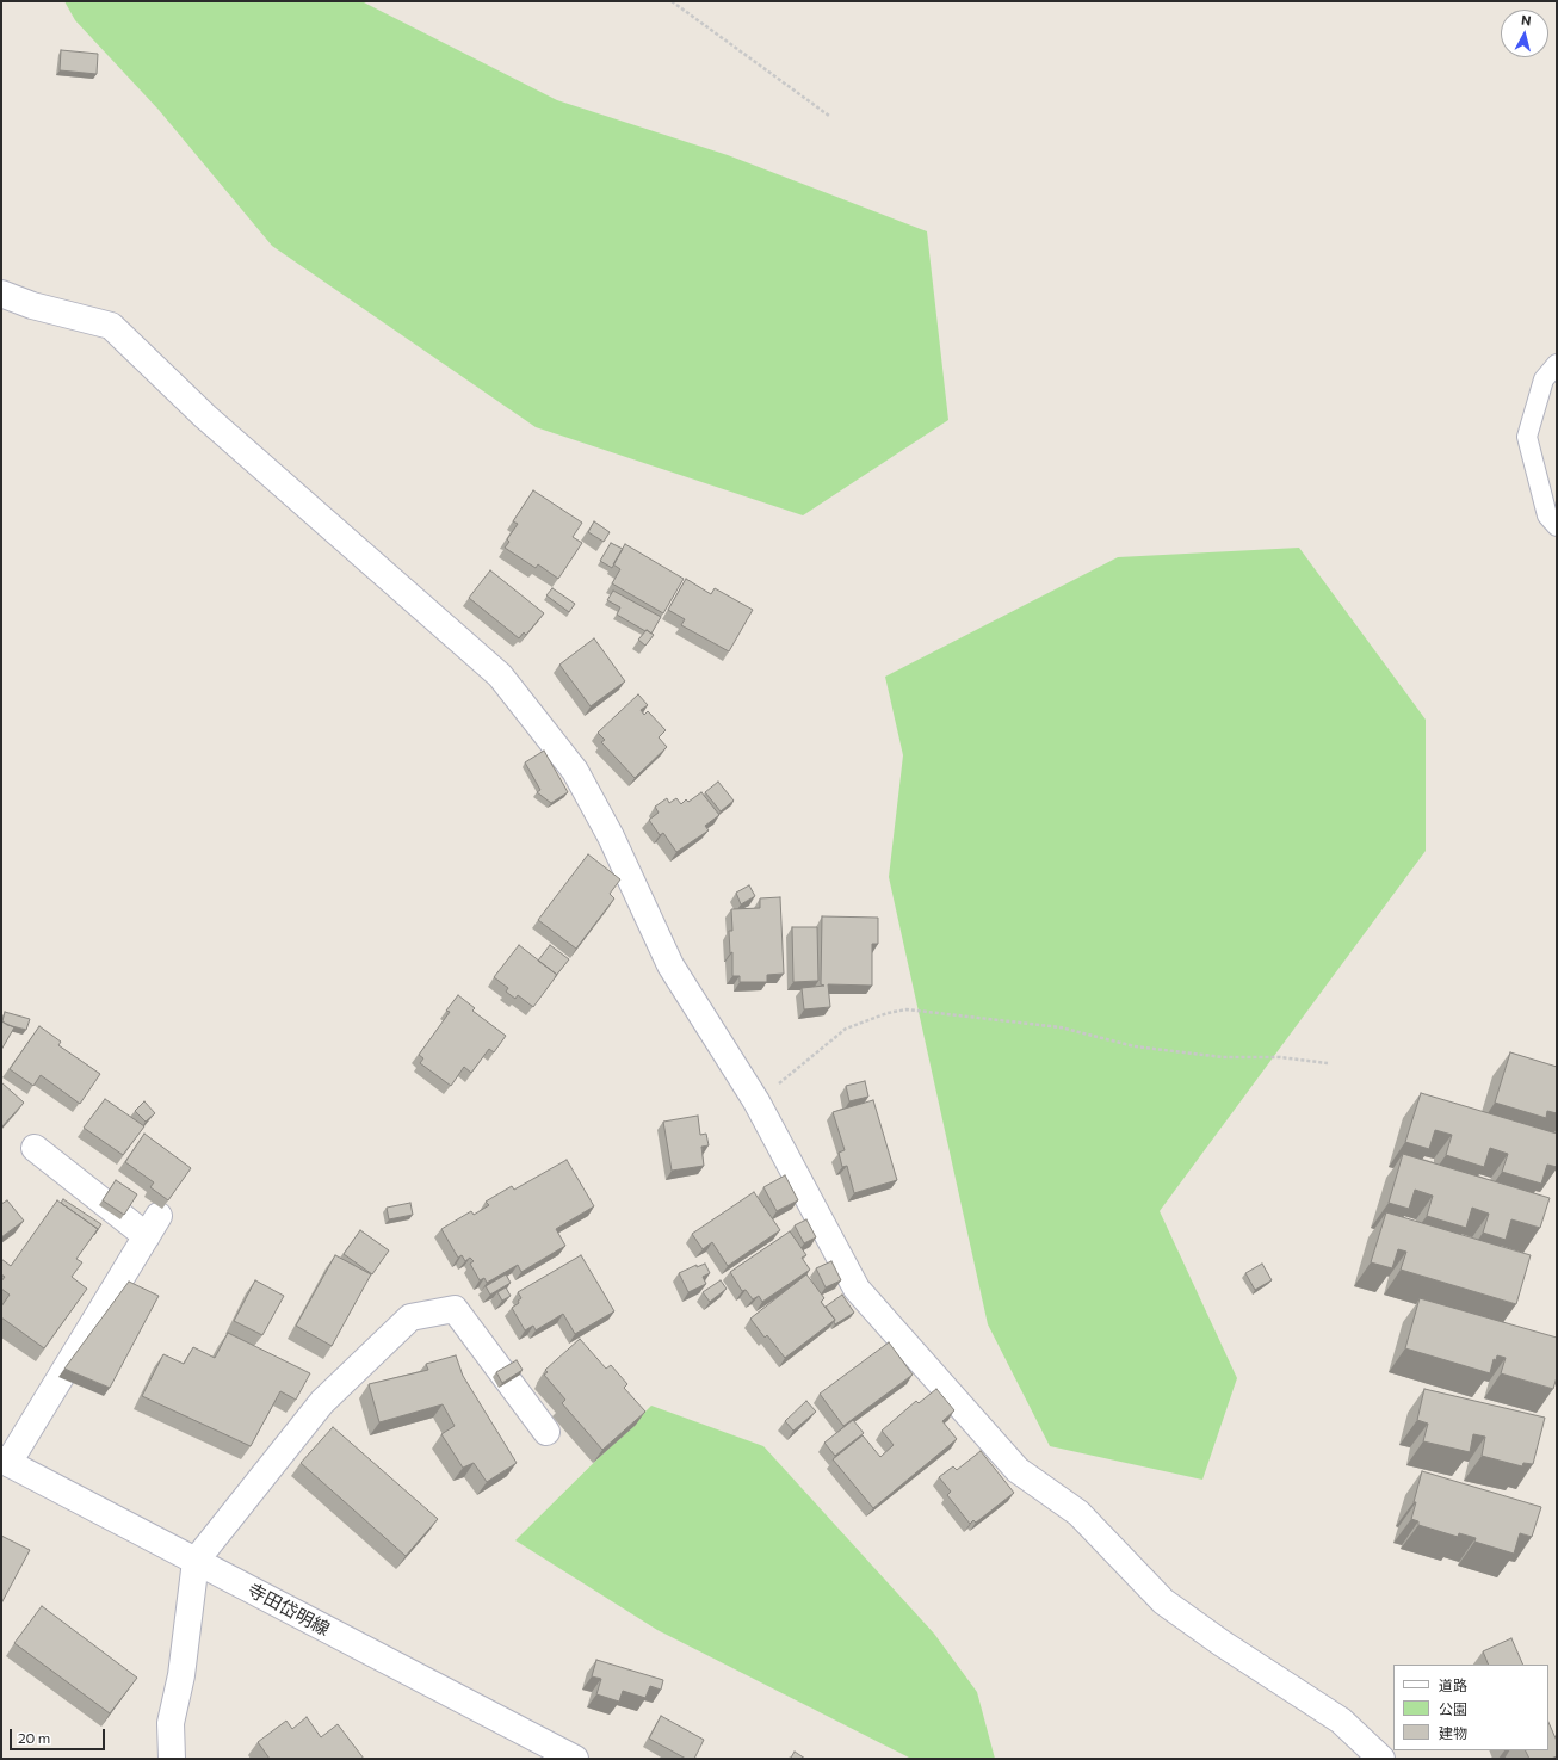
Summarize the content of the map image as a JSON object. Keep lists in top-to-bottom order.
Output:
{
  "streets": {
    "street": ["寺田岱明線"]
  },
  "legend": ["道路", "公園", "建物"],
  "scale_bar": "20 m",
  "north": "top"
}
